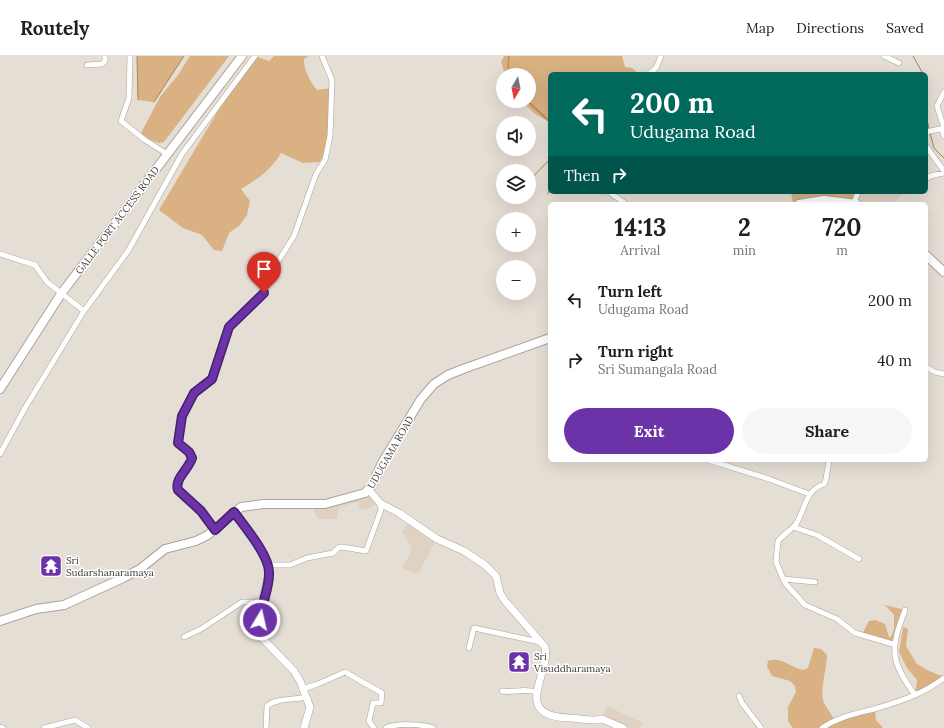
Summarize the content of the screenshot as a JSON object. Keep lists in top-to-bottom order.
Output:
{
  "streets": {
    "main road": ["GALLE PORT ACCESS ROAD", "UDUGAMA ROAD"]
  },
  "places": {
    "temple": ["Sri Sudarshanaramaya", "Sri Visuddharamaya"]
  },
  "north": "bottom",
  "page": {
    "header": "Routely",
    "nav": ["Map", "Directions", "Saved"],
    "map_buttons": ["+", "−"],
    "turn": ["200 m", "Udugama Road"],
    "then": "Then",
    "eta": [
      "14:13",
      "Arrival",
      "2",
      "min",
      "720",
      "m"
    ],
    "list": [
      {
        "name": "Turn left",
        "note": "Udugama Road",
        "value": "200 m"
      },
      {
        "name": "Turn right",
        "note": "Sri Sumangala Road",
        "value": "40 m"
      }
    ],
    "buttons": ["Exit", "Share"]
  }
}
